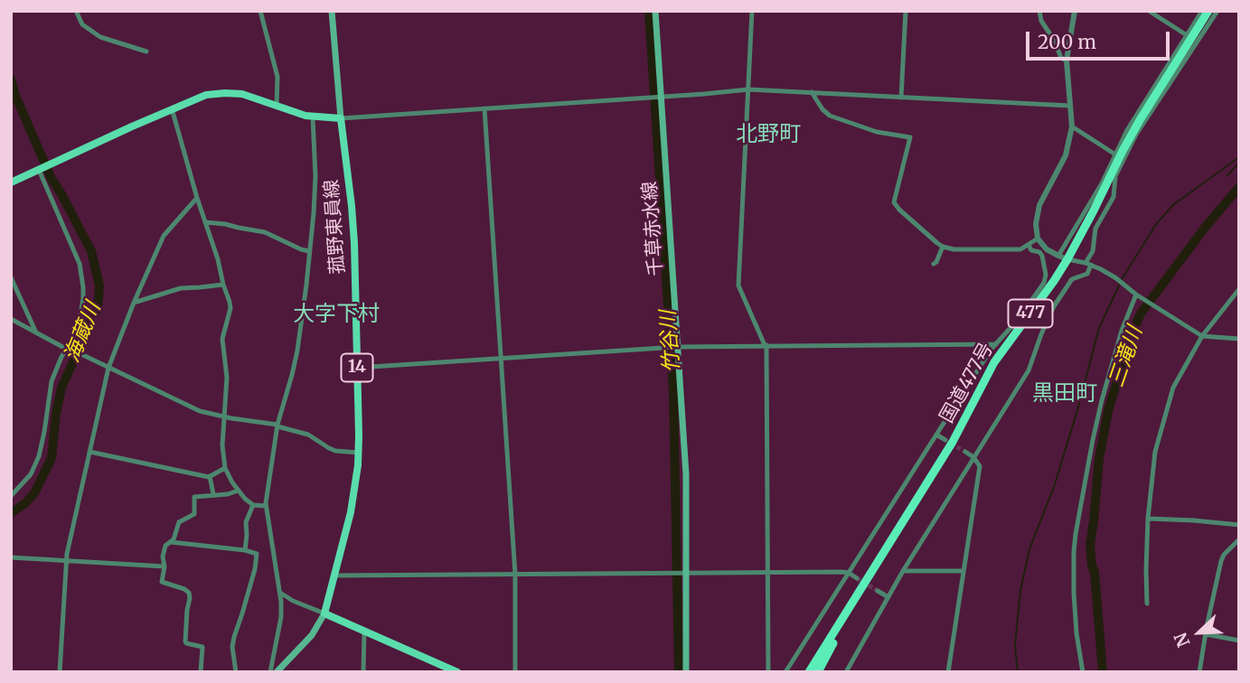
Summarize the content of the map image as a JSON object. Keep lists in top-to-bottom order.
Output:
{
  "streets": {
    "highway": ["477", "国道477号"],
    "main road": ["菰野東員線", "千草赤水線", "14"]
  },
  "districts": ["北野町", "大字下村", "黒田町"],
  "water": ["海蔵川", "竹谷川", "三滝川"],
  "scale_bar": "200 m",
  "north": "bottom left"
}
